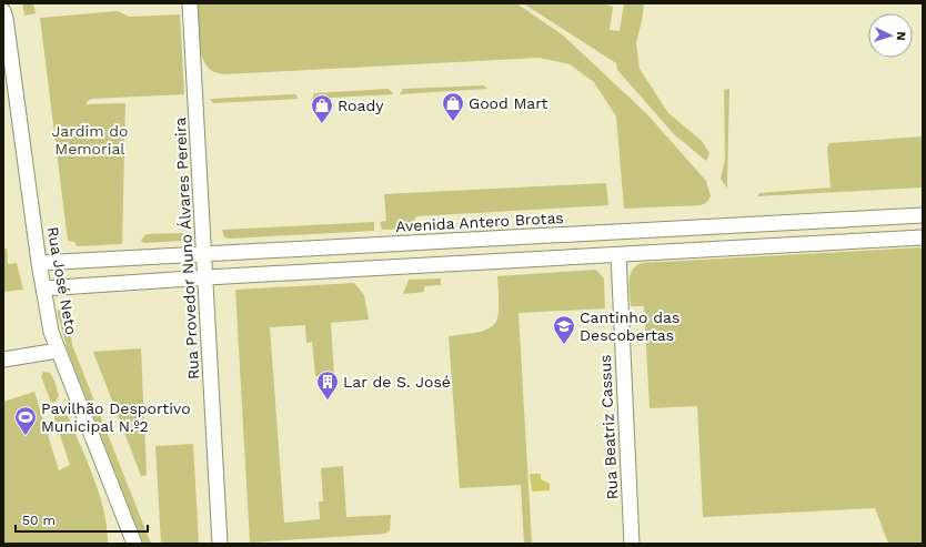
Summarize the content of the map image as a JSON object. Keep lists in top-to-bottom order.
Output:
{
  "streets": {
    "street": [
      "Avenida Antero Brotas",
      "Rua Provedor Nuno Álvares Pereira",
      "Rua José Neto",
      "Rua Beatriz Cassus"
    ]
  },
  "crossings": [
    ["Avenida Antero Brotas", "Rua Provedor Nuno Álvares Pereira"],
    ["Avenida Antero Brotas", "Rua José Neto"]
  ],
  "parks": ["Jardim do Memorial"],
  "places": {
    "shop": ["Good Mart", "Roady"],
    "school or university": ["Cantinho das Descobertas"],
    "building": ["Lar de S. José"],
    "sports": ["Pavilhão Desportivo Municipal N.º2"]
  },
  "scale_bar": "50 m",
  "north": "right"
}
